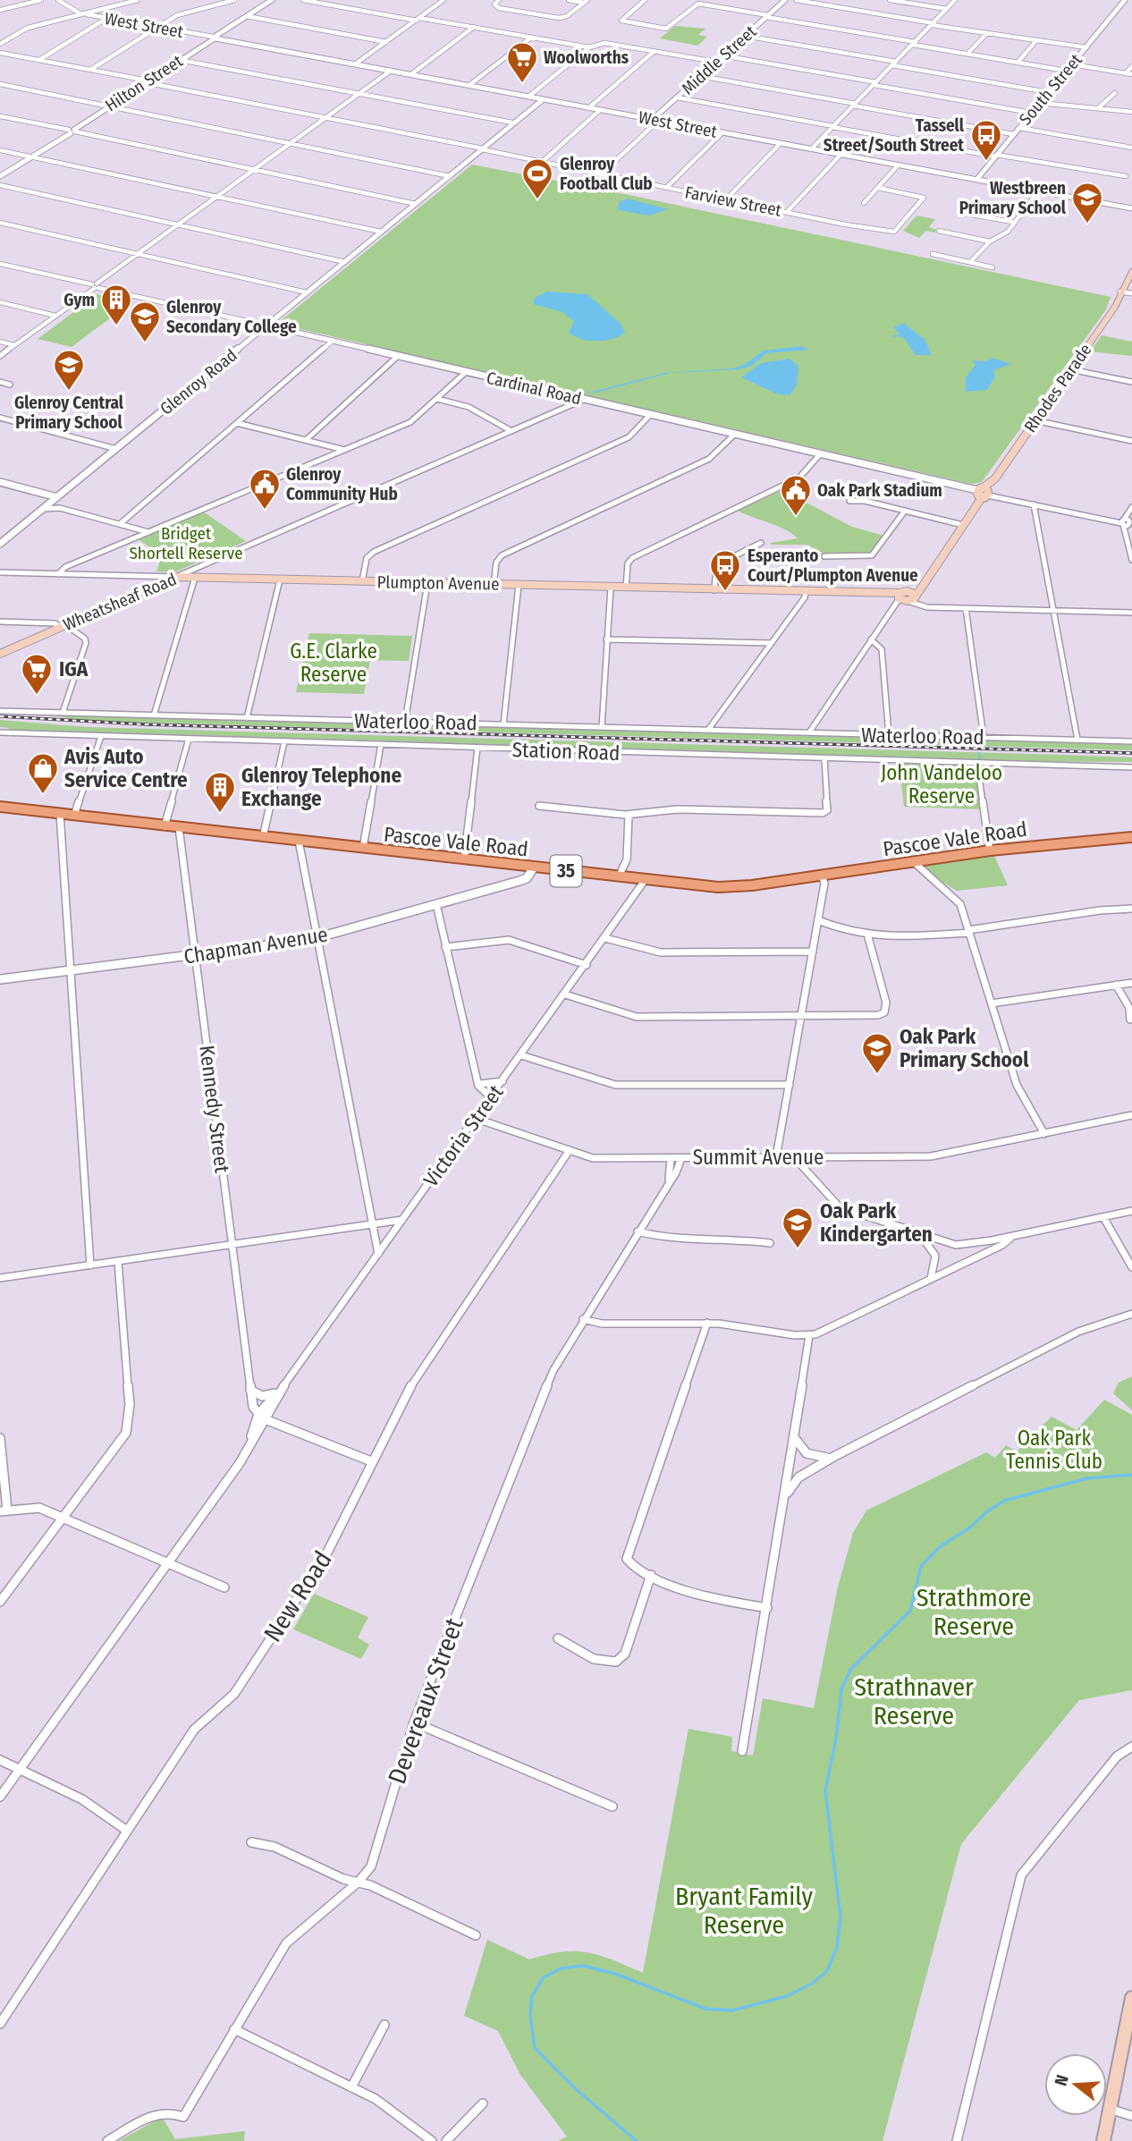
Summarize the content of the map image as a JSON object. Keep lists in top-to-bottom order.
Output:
{
  "streets": {
    "main road": [
      "Rhodes Parade",
      "Plumpton Avenue",
      "Wheatsheaf Road",
      "Pascoe Vale Road",
      "35"
    ],
    "street": [
      "West Street",
      "Middle Street",
      "Hilton Street",
      "South Street",
      "Farview Street",
      "Glenroy Road",
      "Cardinal Road",
      "Waterloo Road",
      "Station Road",
      "Chapman Avenue",
      "Kennedy Street",
      "Victoria Street",
      "Summit Avenue",
      "New Road",
      "Devereaux Street"
    ]
  },
  "crossings": [
    ["West Street", "Middle Street"],
    ["West Street", "Hilton Street"],
    ["West Street", "South Street"],
    ["West Street", "Glenroy Road"],
    ["Hilton Street", "Farview Street"],
    ["Farview Street", "Glenroy Road"],
    ["Glenroy Road", "Cardinal Road"],
    ["Cardinal Road", "Rhodes Parade"],
    ["Cardinal Road", "Wheatsheaf Road"],
    ["Rhodes Parade", "Plumpton Avenue"],
    ["Plumpton Avenue", "Wheatsheaf Road"],
    ["Pascoe Vale Road", "Chapman Avenue"],
    ["Pascoe Vale Road", "Kennedy Street"],
    ["Pascoe Vale Road", "Victoria Street"],
    ["Chapman Avenue", "Kennedy Street"],
    ["Kennedy Street", "Victoria Street"],
    ["Victoria Street", "Summit Avenue"],
    ["Summit Avenue", "New Road"],
    ["Summit Avenue", "Devereaux Street"]
  ],
  "parks": [
    "Bridget Shortell Reserve",
    "G.E. Clarke Reserve",
    "John Vandeloo Reserve",
    "Oak Park Tennis Club",
    "Strathmore Reserve",
    "Strathnaver Reserve",
    "Bryant Family Reserve"
  ],
  "places": {
    "supermarket": ["Woolworths", "IGA"],
    "bus stop": ["Tassell Street/South Street", "Esperanto Court/Plumpton Avenue"],
    "sports": ["Glenroy Football Club"],
    "school or university": [
      "Westbreen Primary School",
      "Glenroy Secondary College",
      "Glenroy Central Primary School",
      "Oak Park Primary School",
      "Oak Park Kindergarten"
    ],
    "building": ["Gym", "Glenroy Telephone Exchange"],
    "public building": ["Glenroy Community Hub", "Oak Park Stadium"],
    "shop": ["Avis Auto Service Centre"]
  },
  "north": "left"
}
